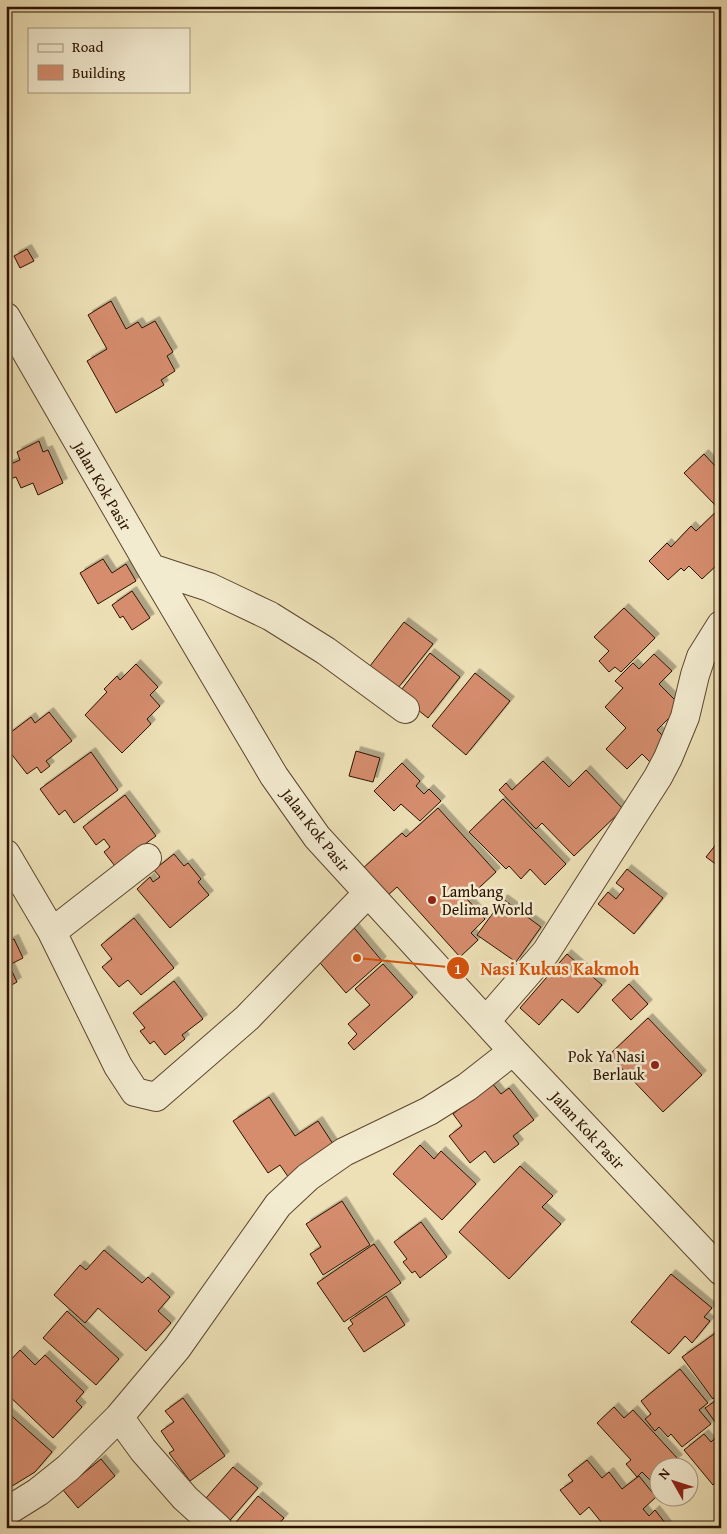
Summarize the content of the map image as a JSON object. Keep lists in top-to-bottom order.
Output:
{
  "streets": {
    "street": ["Jalan Kok Pasir"]
  },
  "places": ["Lambang Delima World", "Nasi Kukus Kakmoh", "Pok Ya Nasi Berlauk"],
  "legend": ["Road", "Building"],
  "north": "top left"
}
